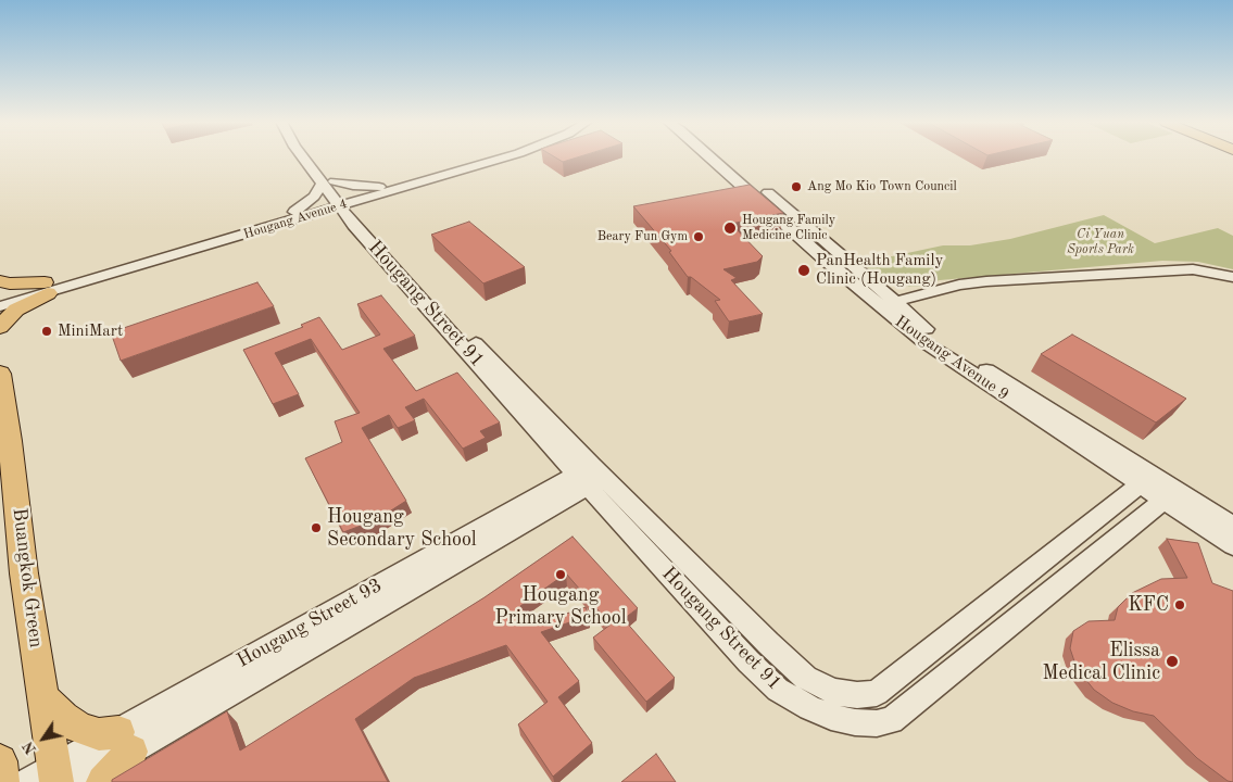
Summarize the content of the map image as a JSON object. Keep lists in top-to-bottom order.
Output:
{
  "streets": {
    "main road": ["Buangkok Green"],
    "street": [
      "Hougang Avenue 4",
      "Hougang Street 91",
      "Hougang Avenue 9",
      "Hougang Street 93"
    ]
  },
  "crossings": [
    ["Hougang Avenue 4", "Hougang Street 91"],
    ["Hougang Street 91", "Hougang Avenue 9"],
    ["Hougang Street 91", "Hougang Street 93"],
    ["Buangkok Green", "Hougang Street 93"]
  ],
  "parks": ["Ci Yuan Sports Park"],
  "places": [
    "Ang Mo Kio Town Council",
    "Hougang Family Medicine Clinic",
    "Beary Fun Gym",
    "PanHealth Family Clinic (Hougang)",
    "MiniMart",
    "Hougang Secondary School",
    "Hougang Primary School",
    "KFC",
    "Elissa Medical Clinic"
  ],
  "north": "bottom left"
}
